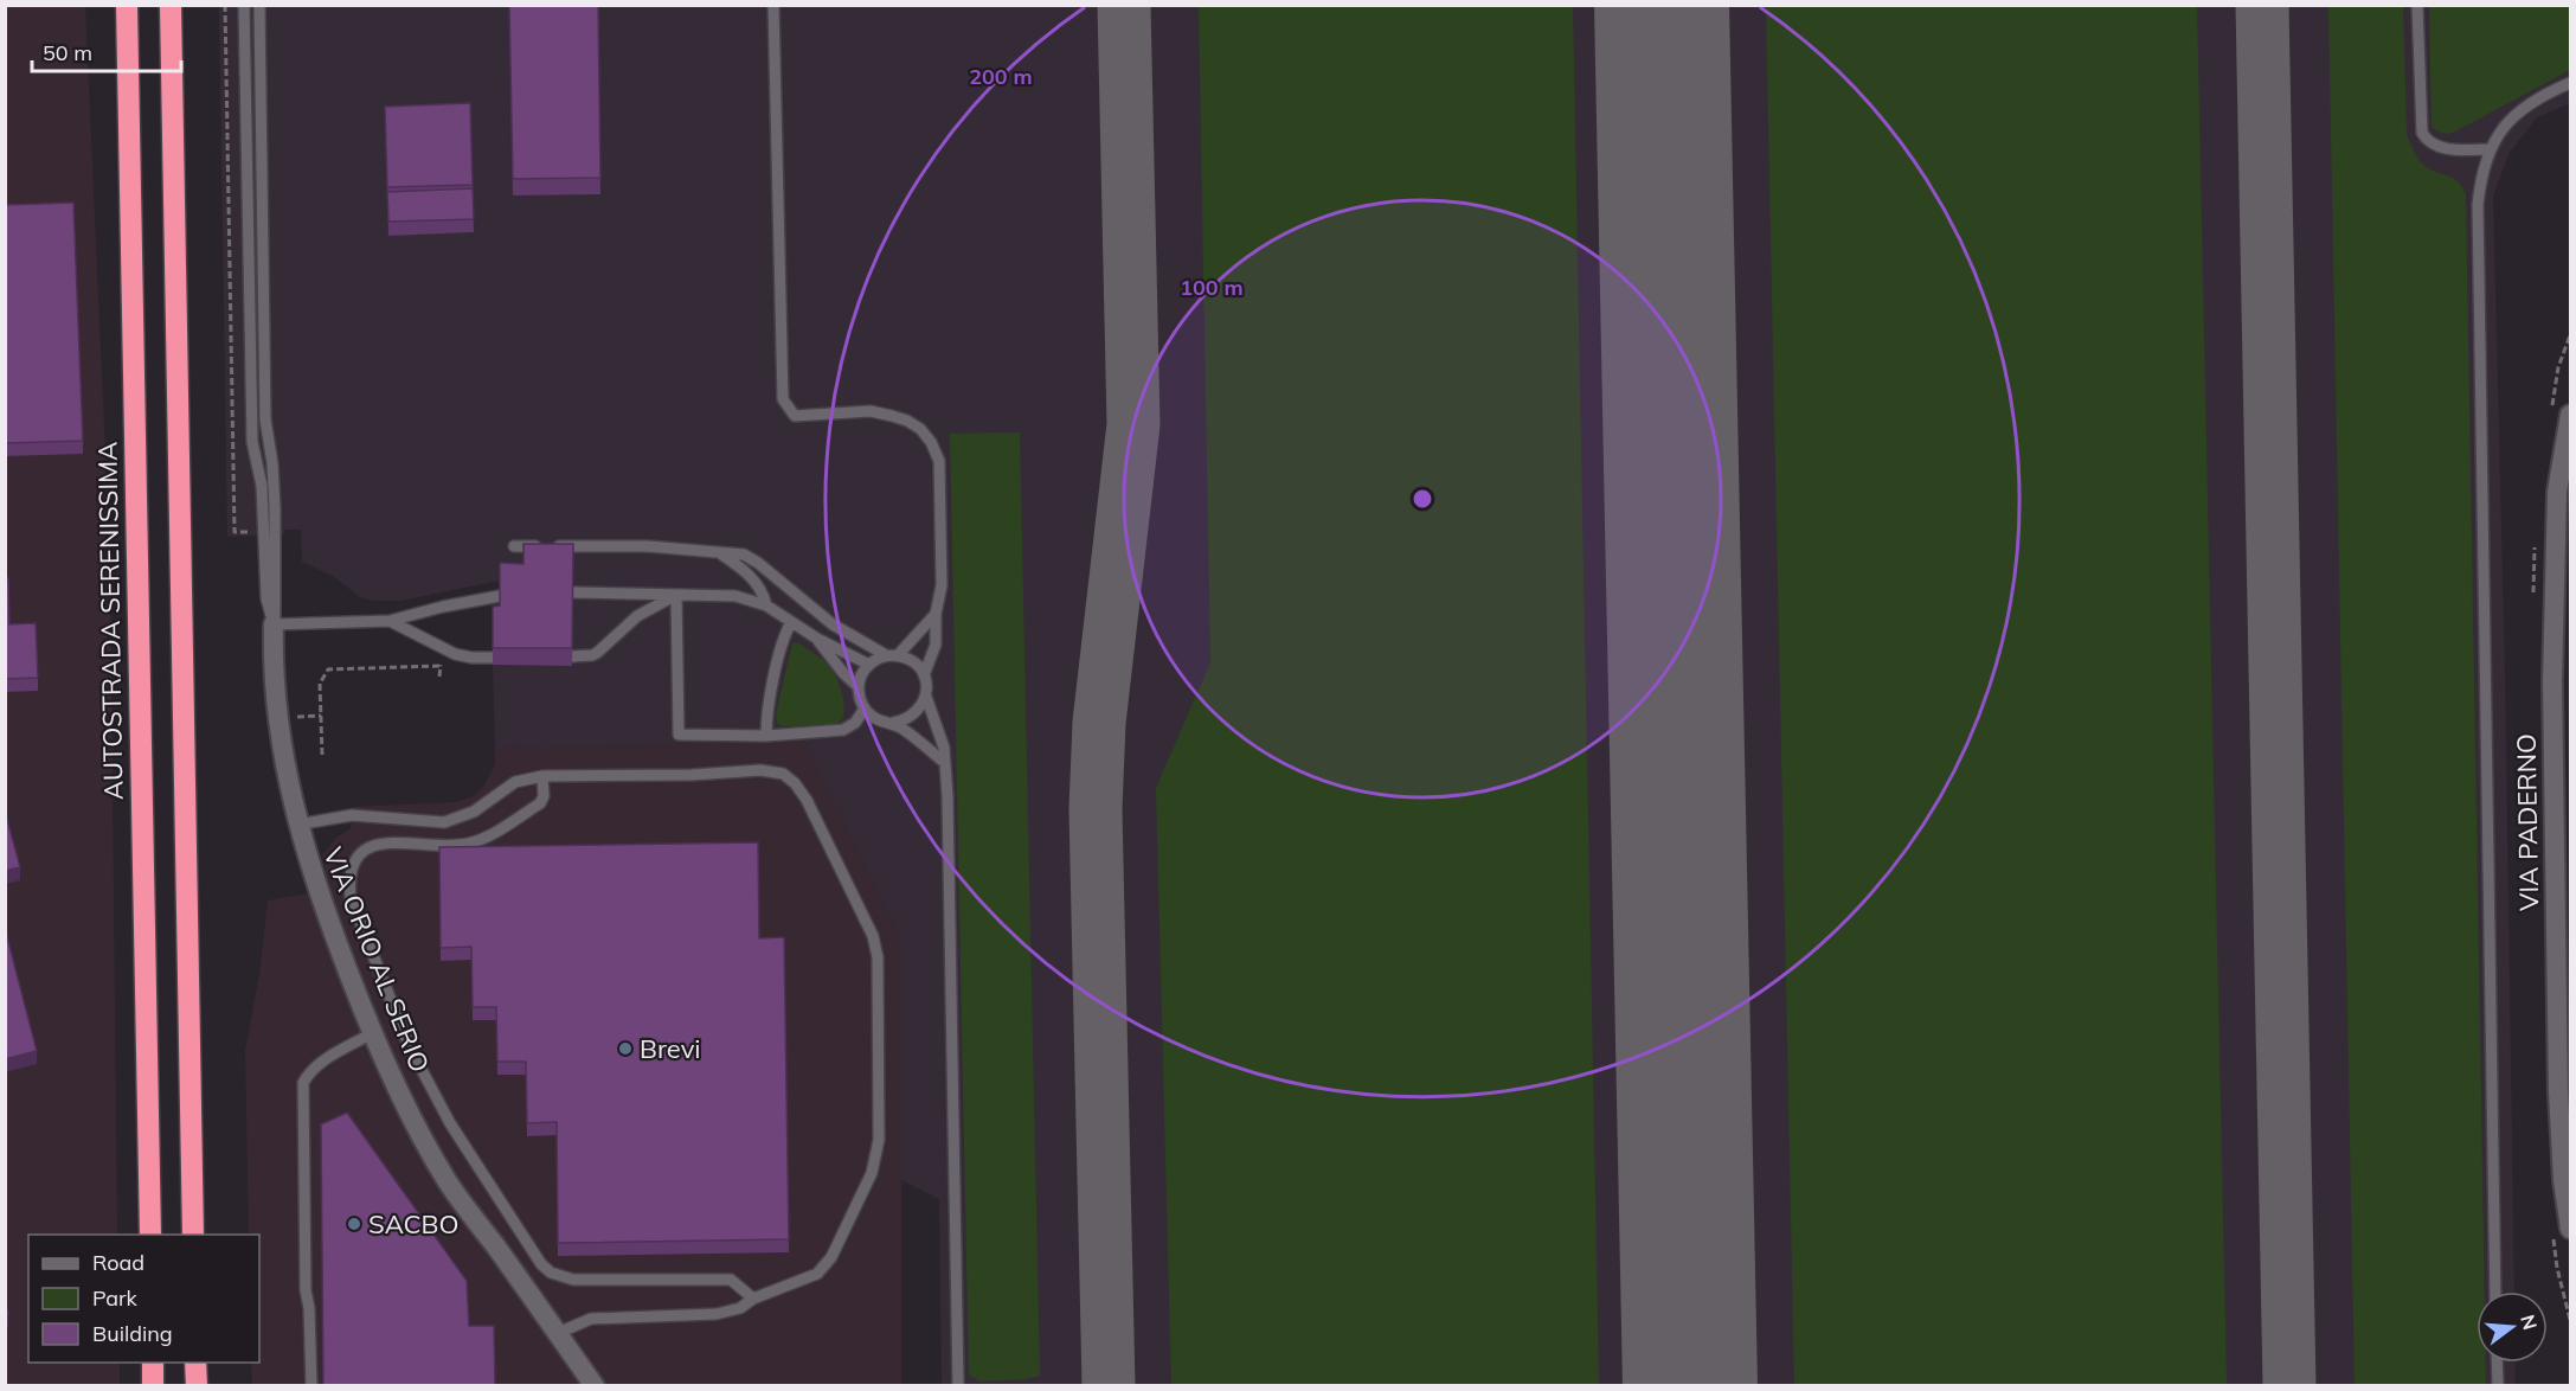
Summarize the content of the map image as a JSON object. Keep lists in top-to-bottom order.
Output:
{
  "streets": {
    "highway": ["AUTOSTRADA SERENISSIMA"],
    "street": ["VIA PADERNO", "VIA ORIO AL SERIO"]
  },
  "places": ["Brevi", "SACBO"],
  "legend": ["Road", "Park", "Building"],
  "scale_bar": "50 m",
  "north": "right",
  "rings": ["200 m", "100 m"]
}
